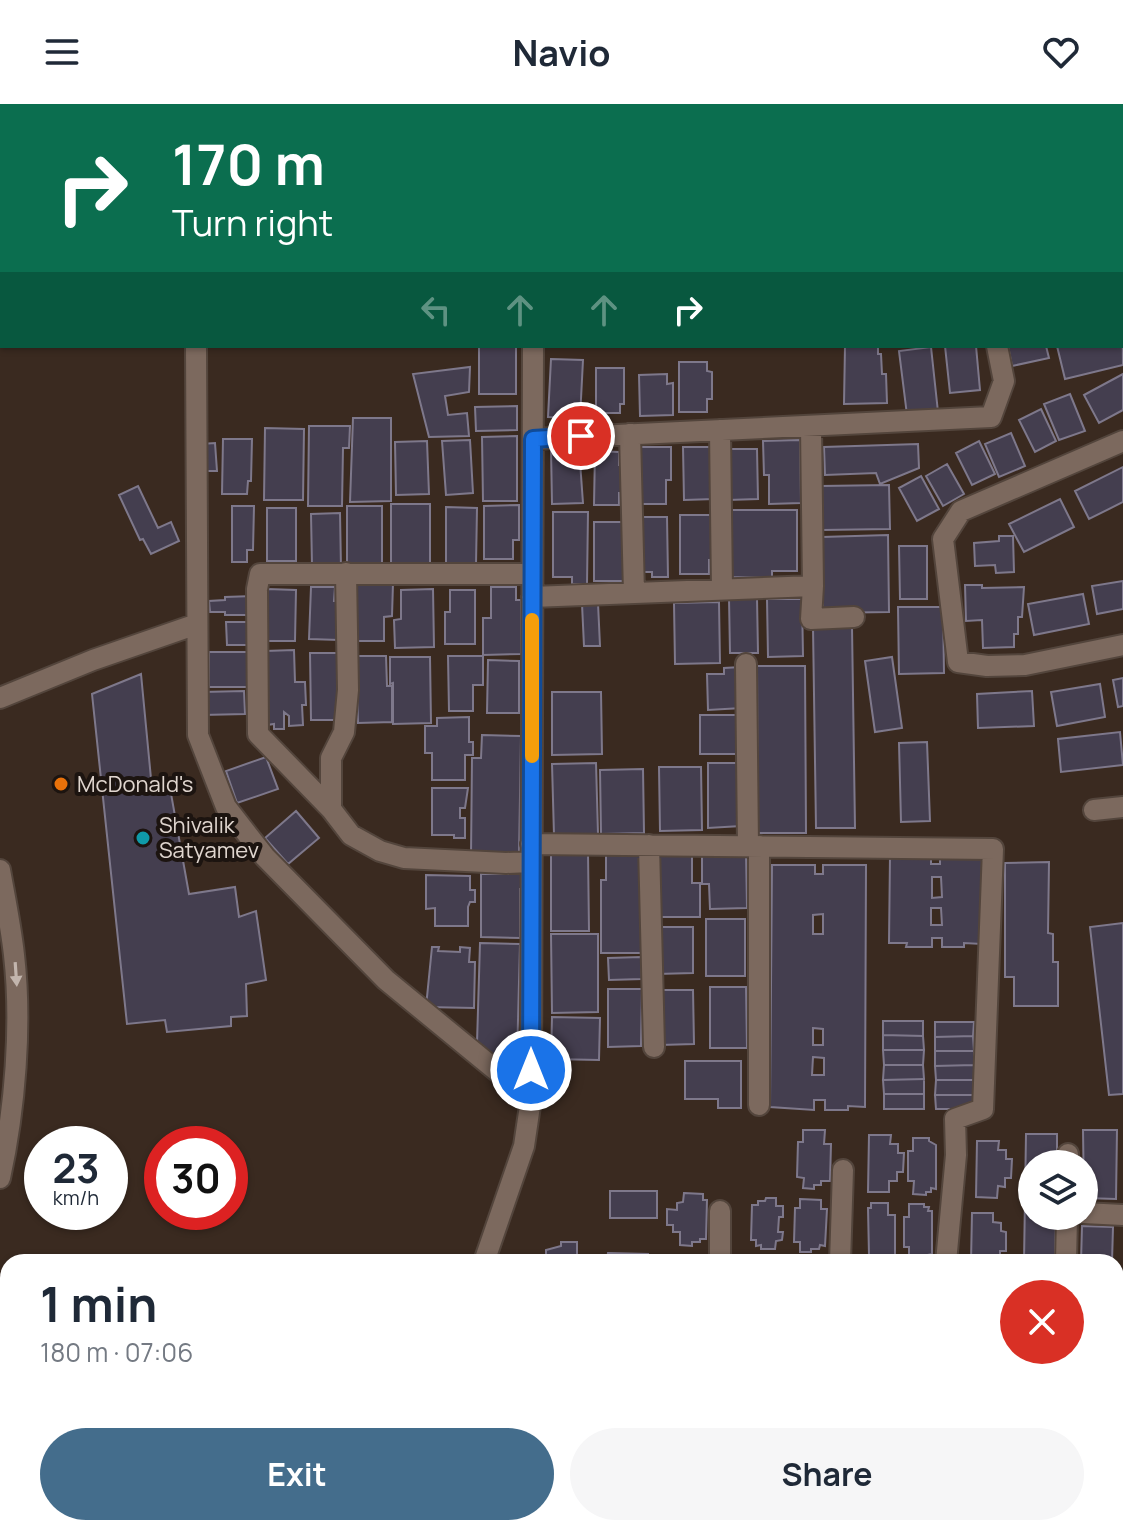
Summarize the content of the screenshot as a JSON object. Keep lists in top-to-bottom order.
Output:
{
  "places": ["McDonald's", "Shivalik Satyamev"],
  "page": {
    "header": "Navio",
    "turn": ["170 m", "Turn right"],
    "speed": "23 km/h",
    "limit": "30",
    "heading": ["1 min", "180 m · 07:06"],
    "buttons": ["Exit", "Share"]
  }
}
